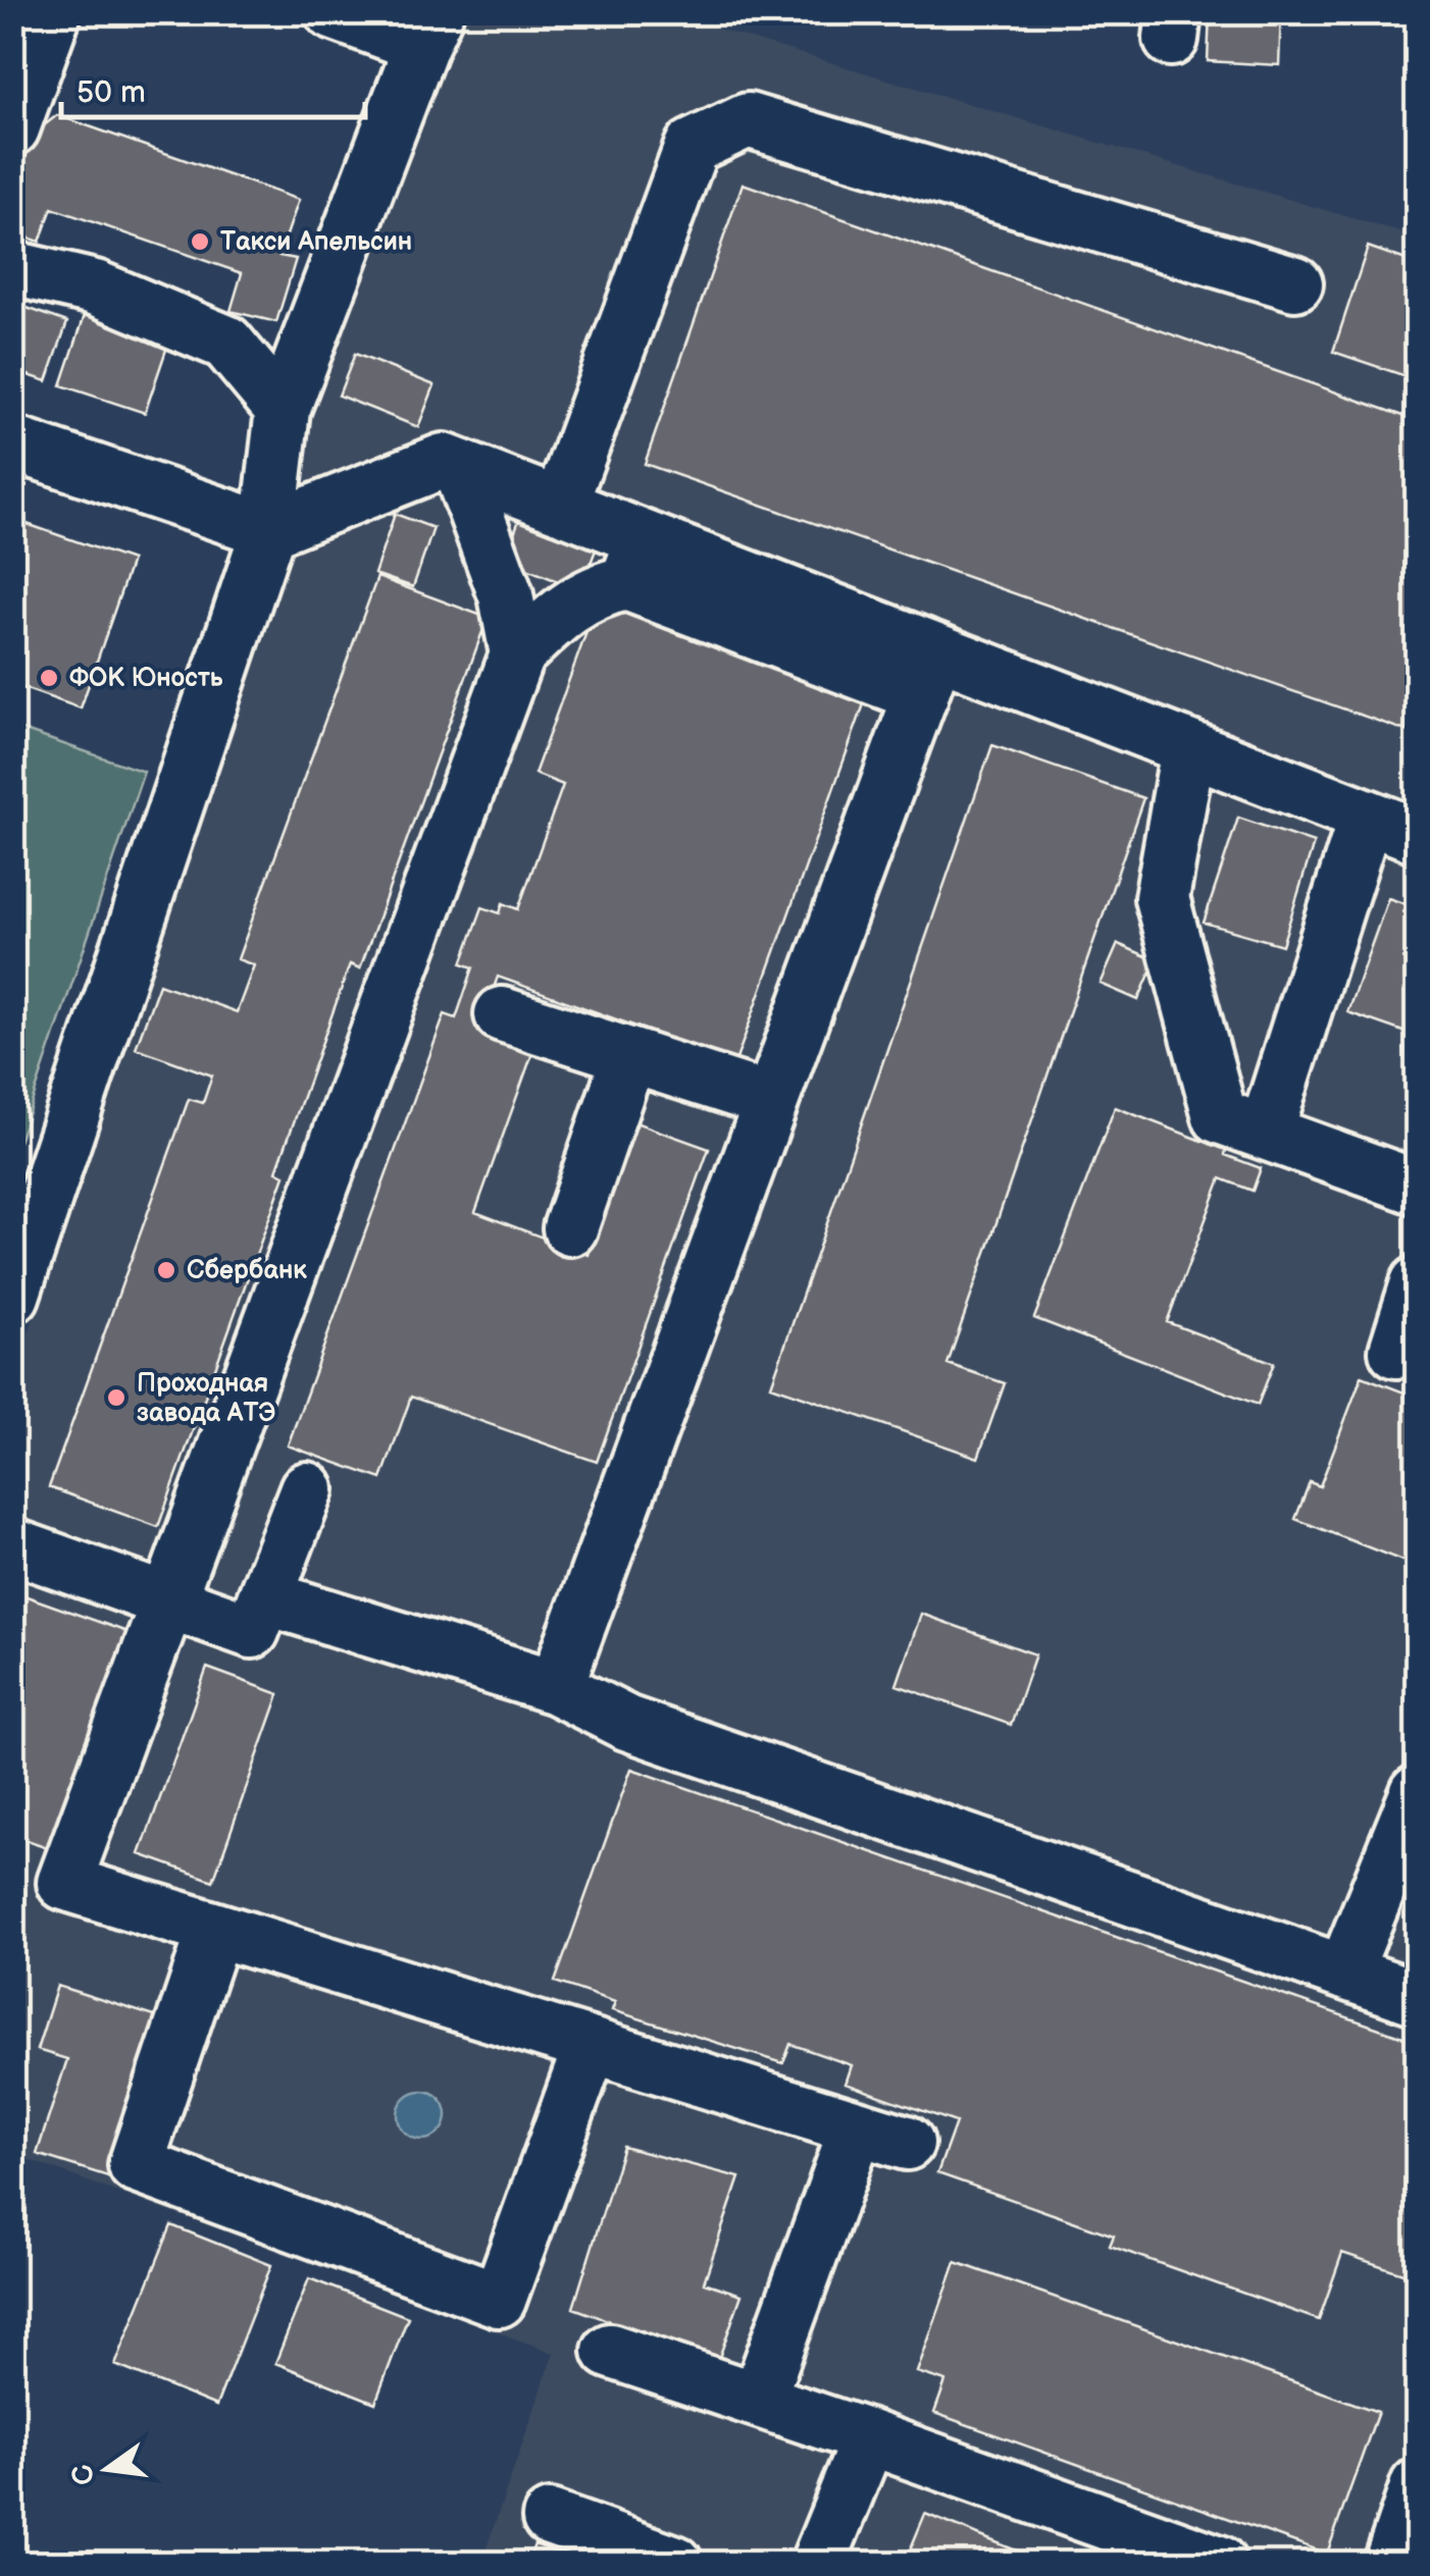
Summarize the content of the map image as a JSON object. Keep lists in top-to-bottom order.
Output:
{
  "places": [
    "Такси Апельсин",
    "ФОК Юность",
    "Сбербанк",
    "Проходная завода АТЭ"
  ],
  "scale_bar": "50 m",
  "north": "left"
}
